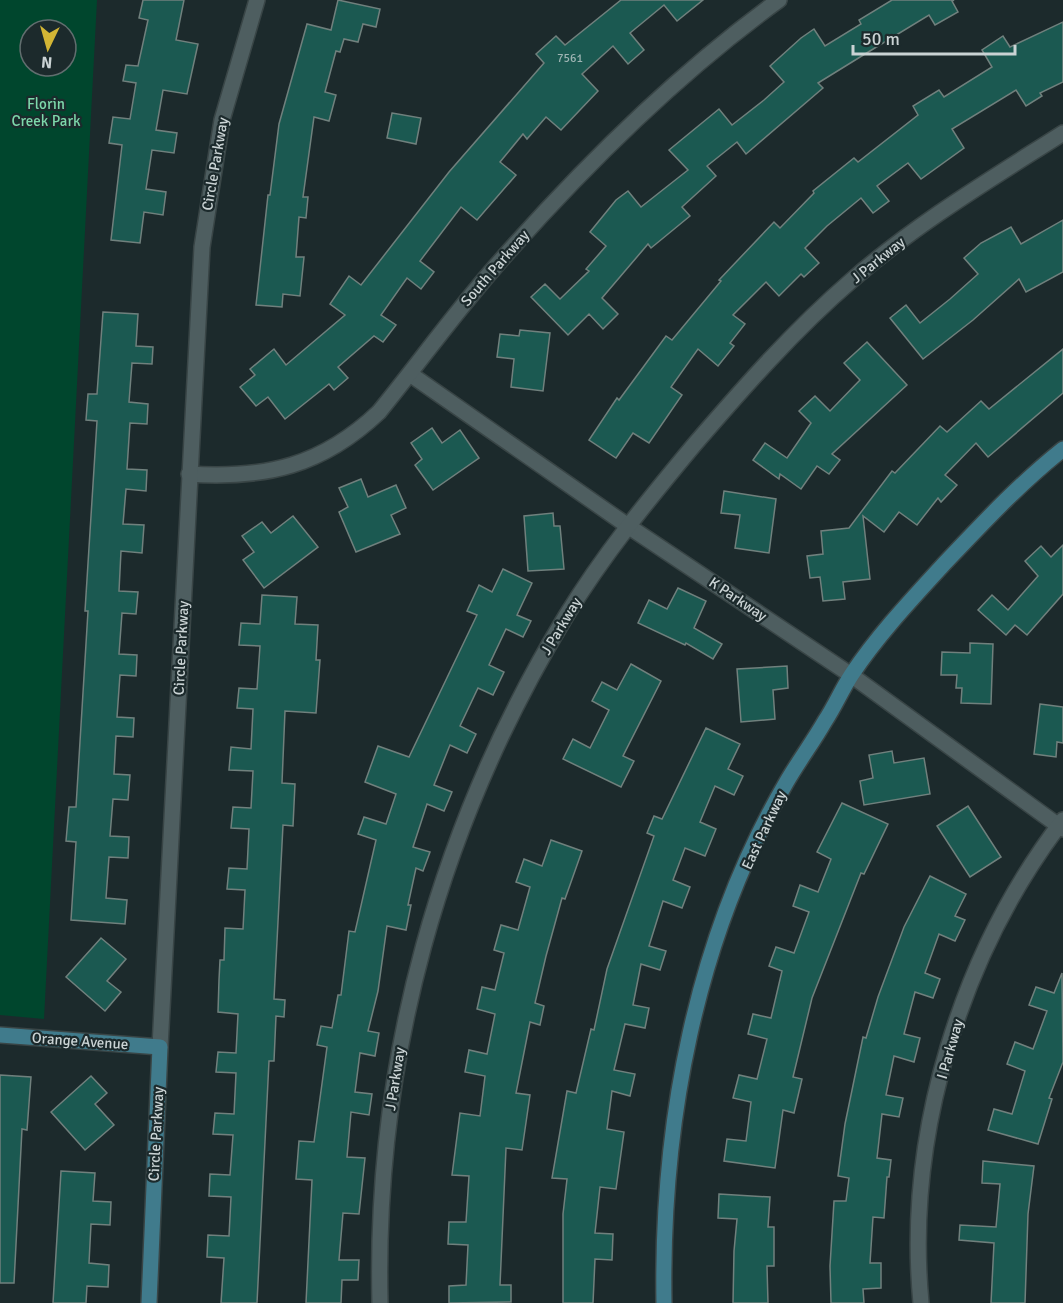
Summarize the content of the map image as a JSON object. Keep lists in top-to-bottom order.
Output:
{
  "streets": {
    "street": [
      "Circle Parkway",
      "J Parkway",
      "South Parkway",
      "K Parkway",
      "East Parkway",
      "Orange Avenue",
      "I Parkway"
    ]
  },
  "crossings": [
    ["Circle Parkway", "South Parkway"],
    ["Circle Parkway", "Orange Avenue"],
    ["J Parkway", "K Parkway"],
    ["South Parkway", "K Parkway"],
    ["K Parkway", "East Parkway"],
    ["K Parkway", "I Parkway"]
  ],
  "parks": ["Florin Creek Park"],
  "house_numbers": ["7561"],
  "scale_bar": "50 m",
  "north": "bottom"
}
